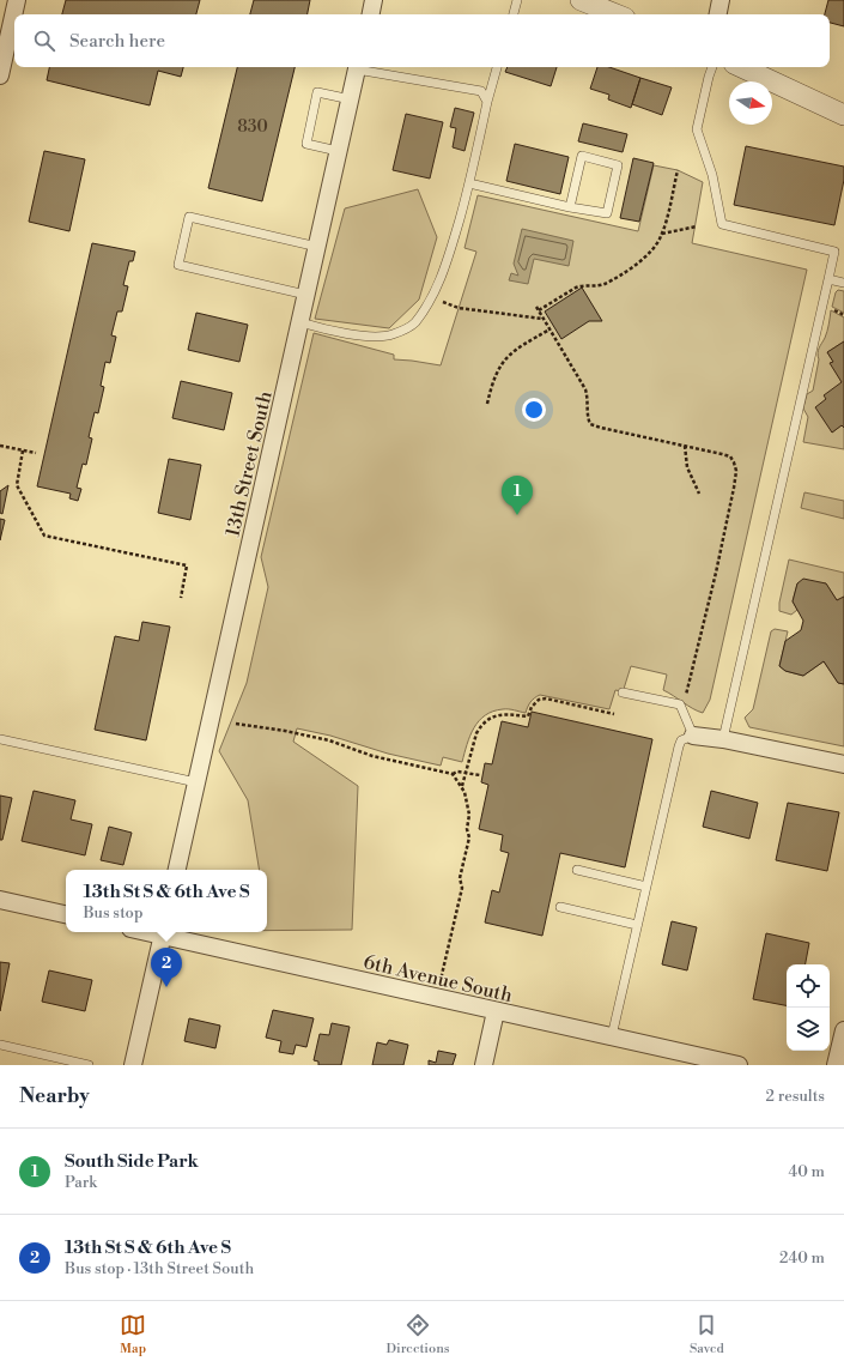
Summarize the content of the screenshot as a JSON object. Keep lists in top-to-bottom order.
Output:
{
  "streets": {
    "street": ["13th Street South", "6th Avenue South"]
  },
  "house_numbers": ["830"],
  "north": "right",
  "page": {
    "search": "Search here",
    "pins": ["1", "2"],
    "popup": ["13th St S & 6th Ave S", "Bus stop"],
    "heading": ["Nearby", "2 results"],
    "list": [
      {
        "mark": "1",
        "name": "South Side Park",
        "note": "Park",
        "value": "40 m"
      },
      {
        "mark": "2",
        "name": "13th St S & 6th Ave S",
        "note": "Bus stop · 13th Street South",
        "value": "240 m"
      }
    ],
    "nav": ["Map", "Directions", "Saved"]
  }
}
